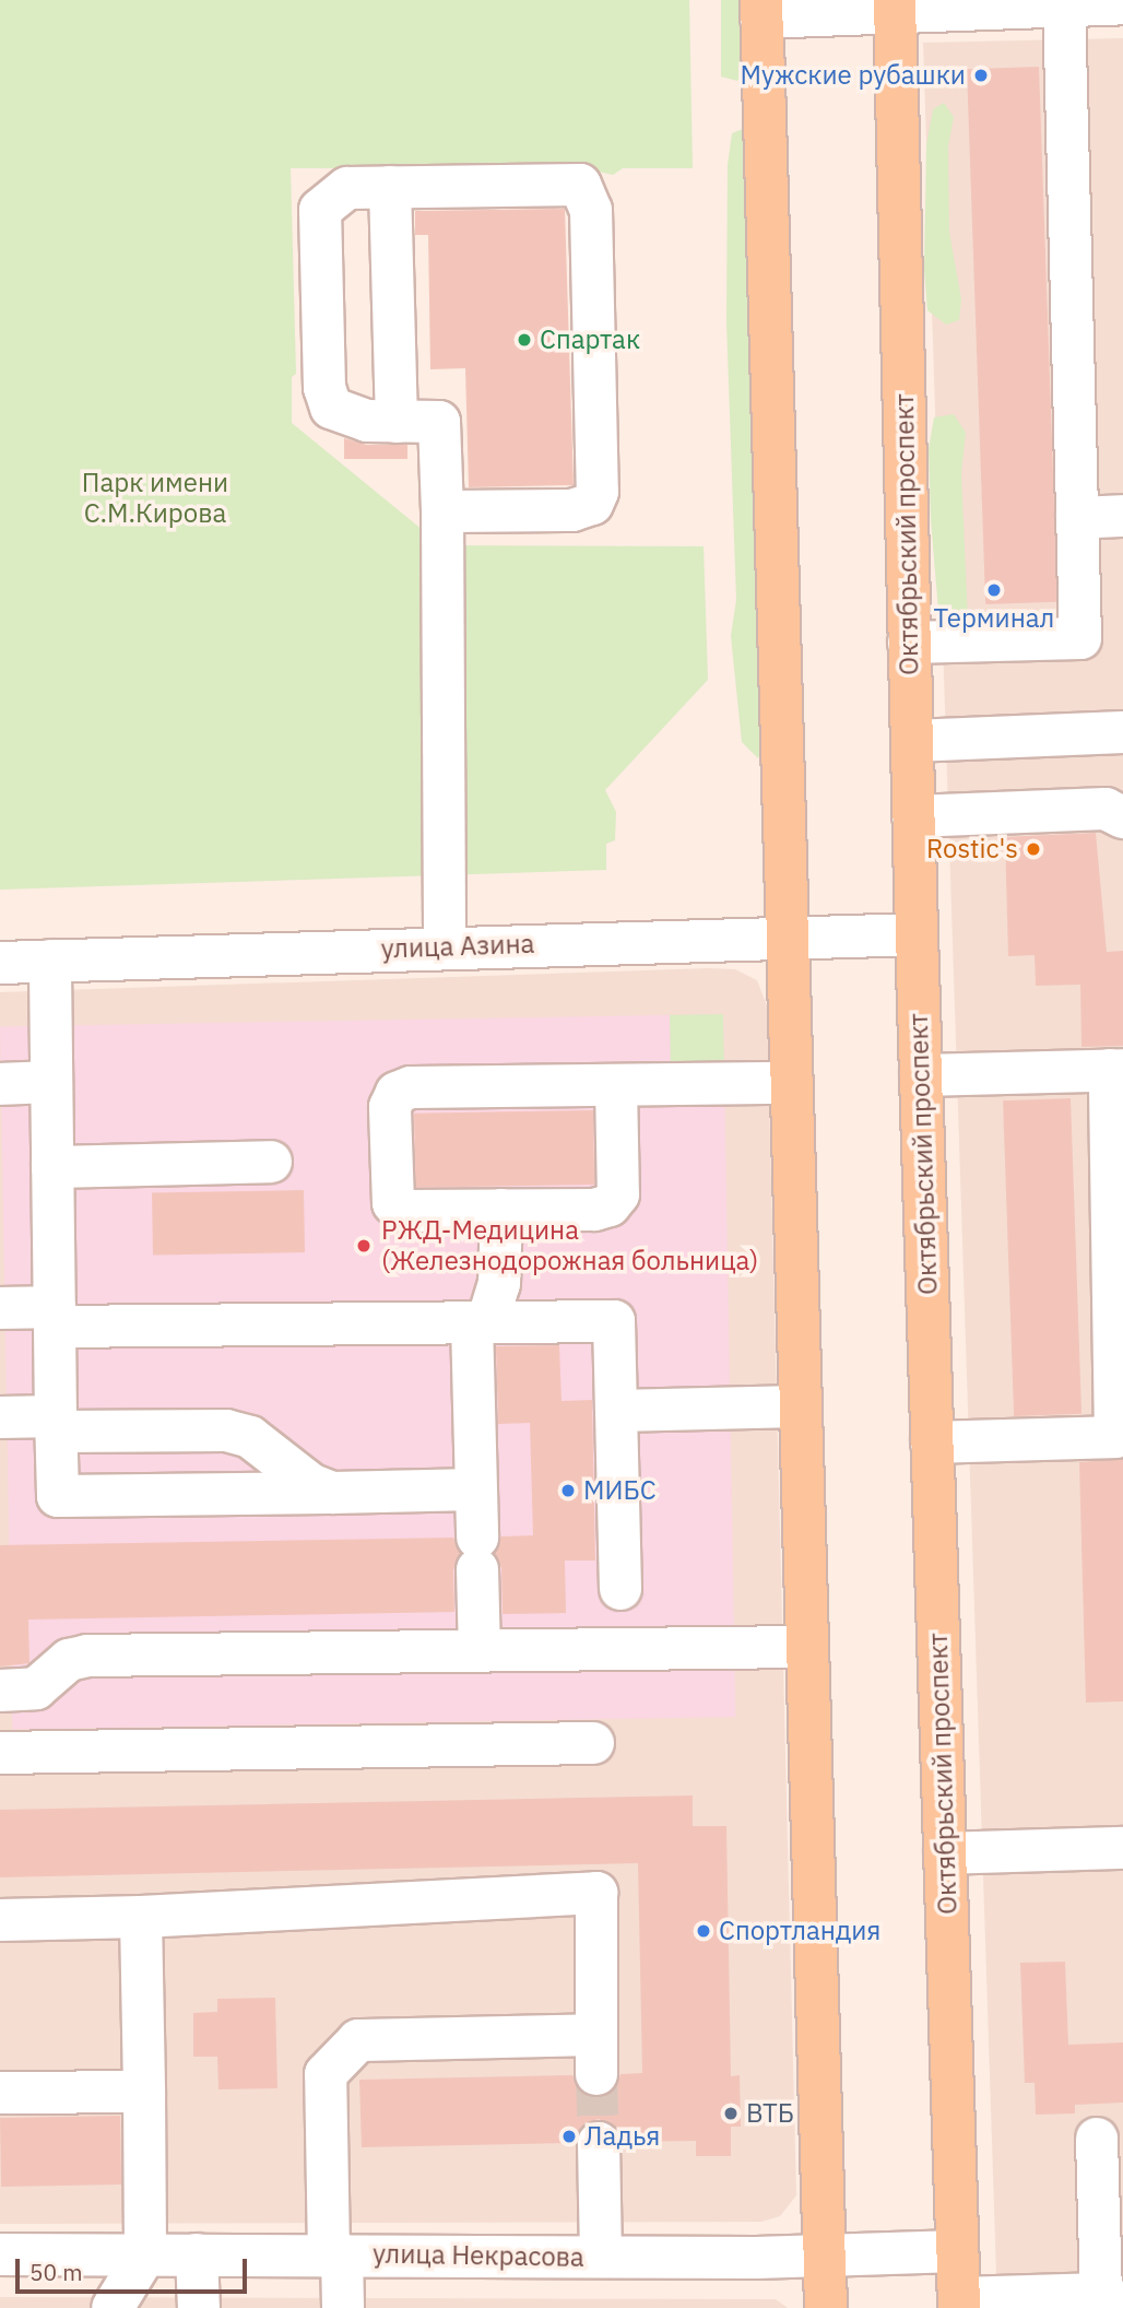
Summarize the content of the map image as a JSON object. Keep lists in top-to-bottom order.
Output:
{
  "streets": {
    "main road": ["Октябрьский проспект"],
    "street": ["улица Азина", "улица Некрасова"]
  },
  "crossings": [
    ["Октябрьский проспект", "улица Азина"],
    ["Октябрьский проспект", "улица Некрасова"]
  ],
  "parks": ["Парк имени С.М.Кирова"],
  "places": [
    "Мужские рубашки",
    "Спартак",
    "Терминал",
    "Rostiс's",
    "РЖД-Медицина (Железнодорожная больница)",
    "МИБС",
    "Спортландия",
    "ВТБ",
    "Ладья"
  ],
  "scale_bar": "50 m"
}
